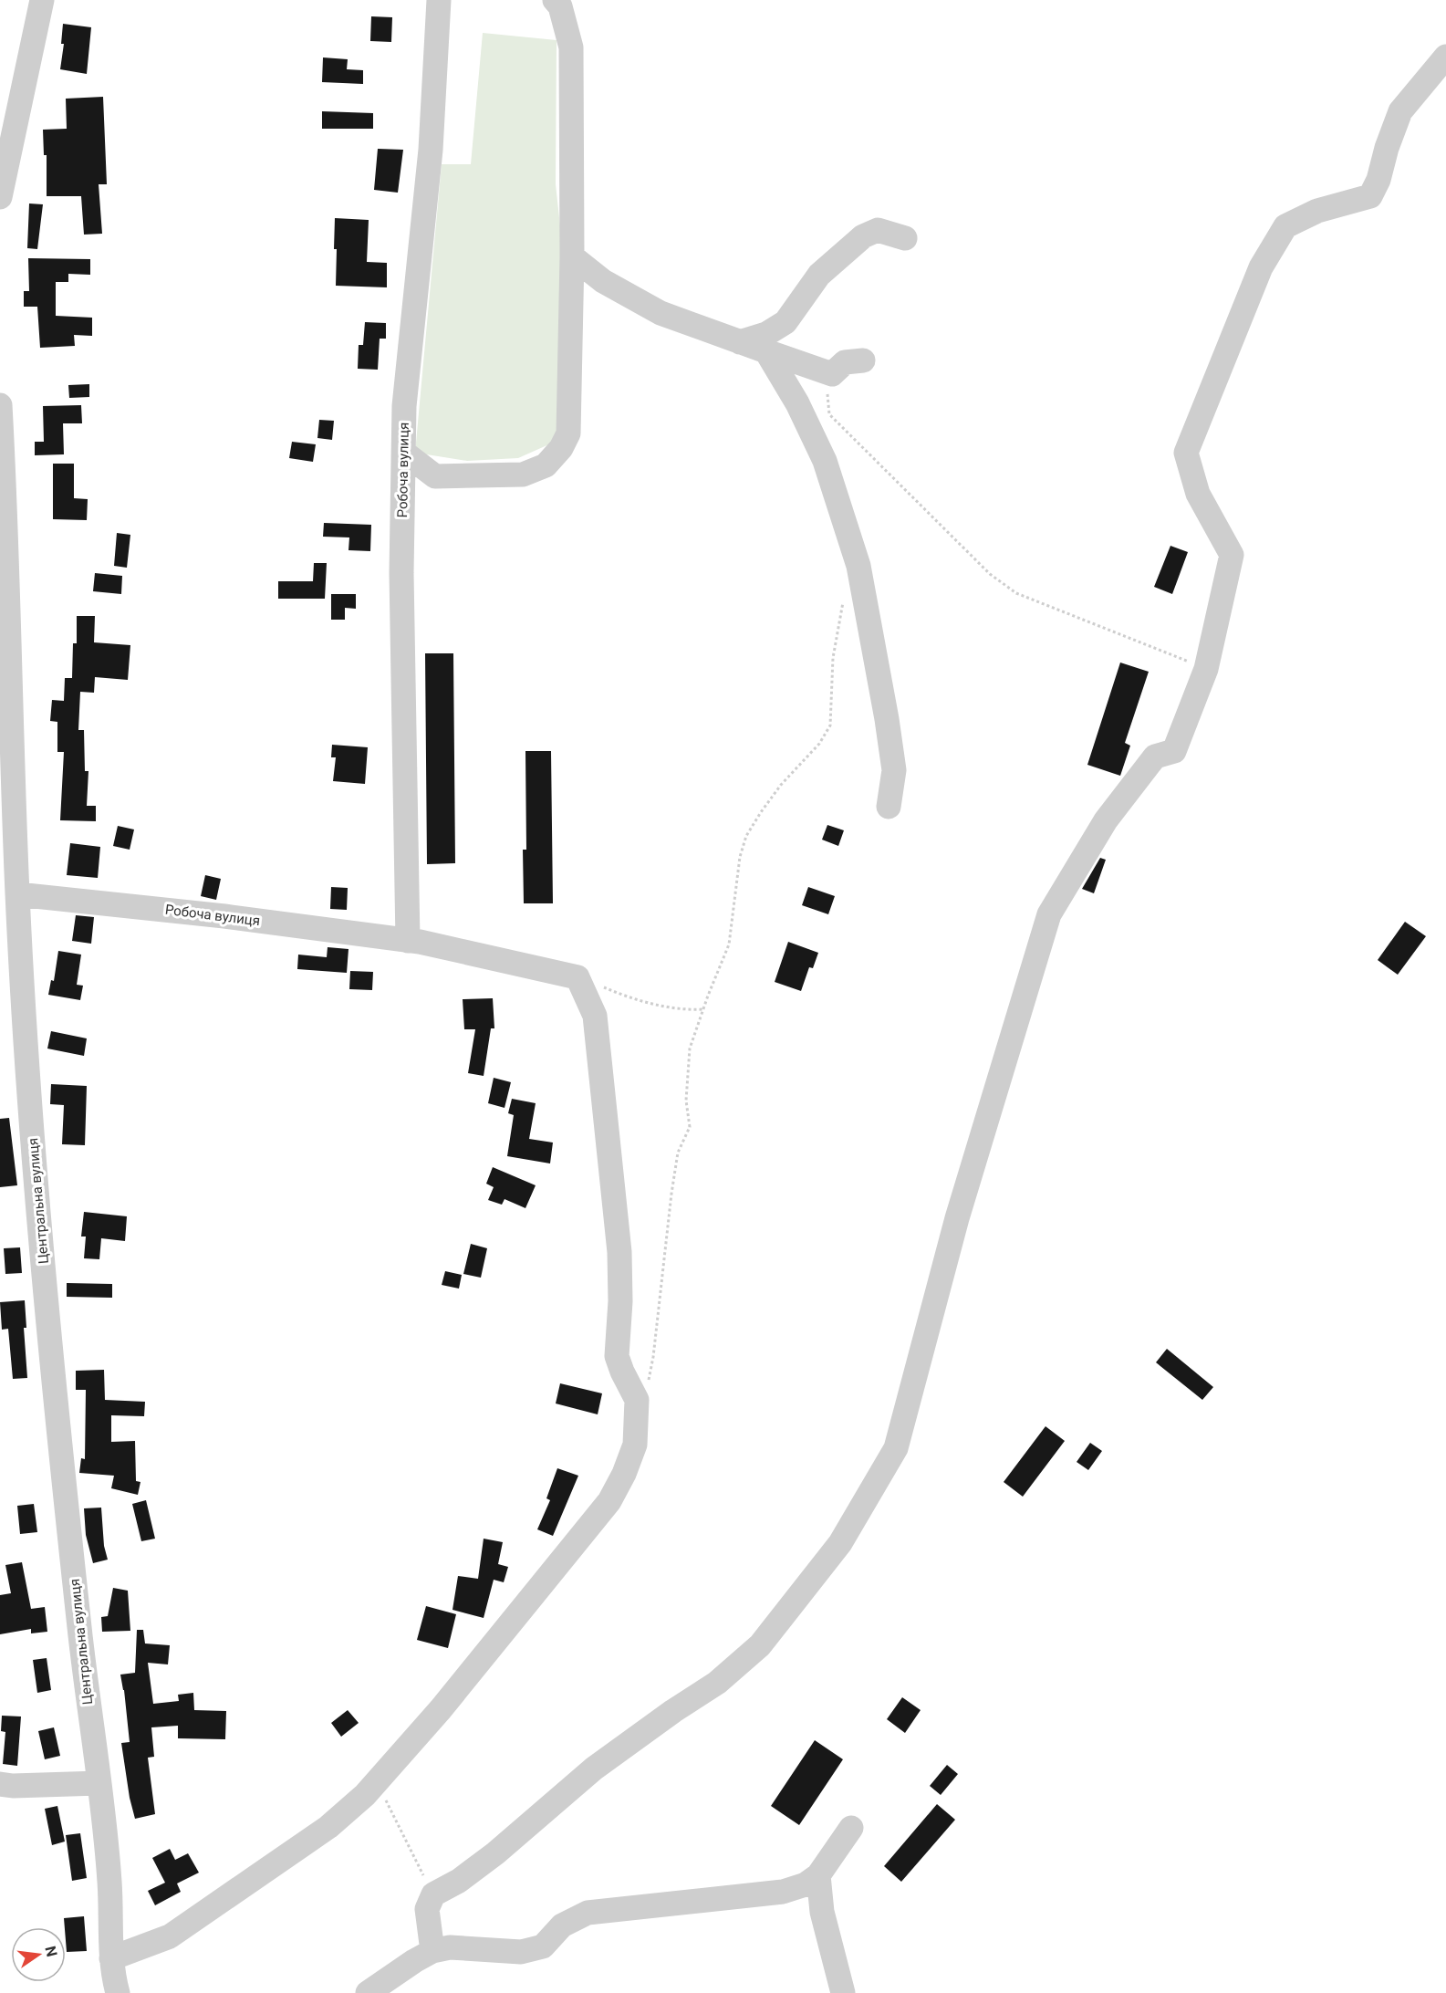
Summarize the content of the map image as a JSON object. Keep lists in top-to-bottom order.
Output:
{
  "streets": {
    "street": ["Робоча вулиця", "Центральна вулиця"]
  },
  "crossings": [
    ["Робоча вулиця", "Центральна вулиця"]
  ],
  "north": "right"
}
